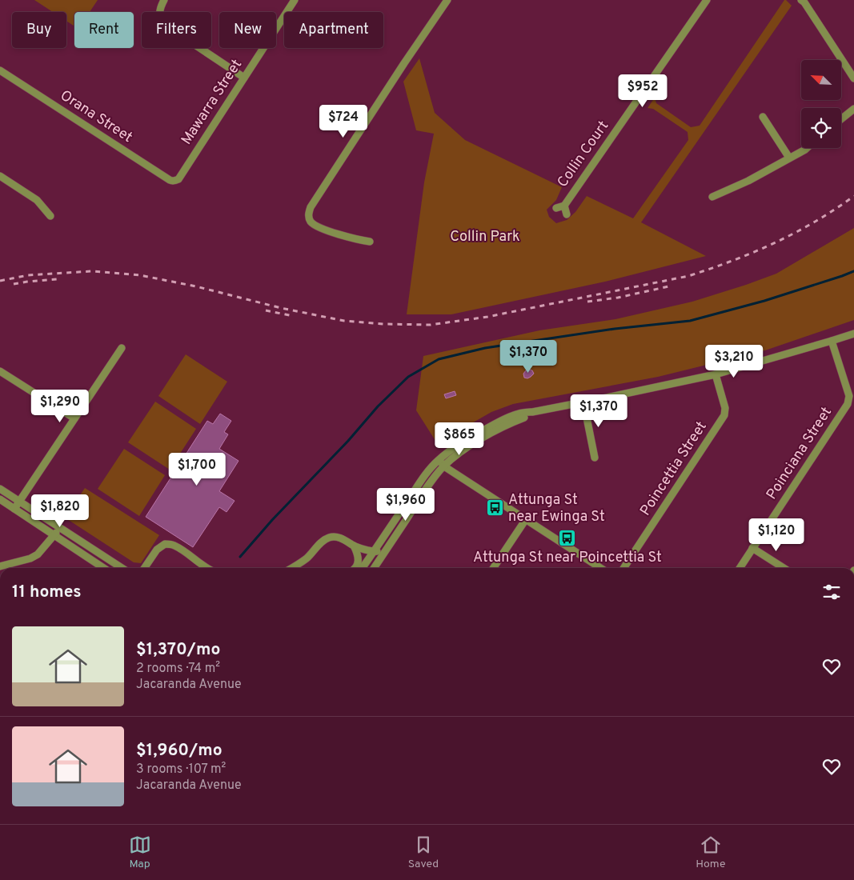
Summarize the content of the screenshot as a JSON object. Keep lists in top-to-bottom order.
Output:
{
  "streets": {
    "street": [
      "Mawarra Street",
      "Orana Street",
      "Collin Court",
      "Poinciana Street",
      "Poincettia Street"
    ]
  },
  "crossings": [
    ["Mawarra Street", "Orana Street"]
  ],
  "parks": ["Collin Park"],
  "places": {
    "bus stop": ["Attunga St near Ewinga St", "Attunga St near Poincettia St"]
  },
  "north": "top left",
  "page": {
    "chip": [
      "Buy",
      "Rent",
      "Filters",
      "New",
      "Apartment"
    ],
    "price": [
      "$952",
      "$724",
      "$1,370",
      "$3,210",
      "$1,290",
      "$1,370",
      "$865",
      "$1,700",
      "$1,960",
      "$1,820",
      "$1,120"
    ],
    "heading": "11 homes",
    "list": [
      {
        "name": "$1,370/mo",
        "note": "2 rooms · 74 m² · Jacaranda Avenue"
      },
      {
        "name": "$1,960/mo",
        "note": "3 rooms · 107 m² · Jacaranda Avenue"
      }
    ],
    "tabs": ["Map", "Saved", "Home"]
  }
}
